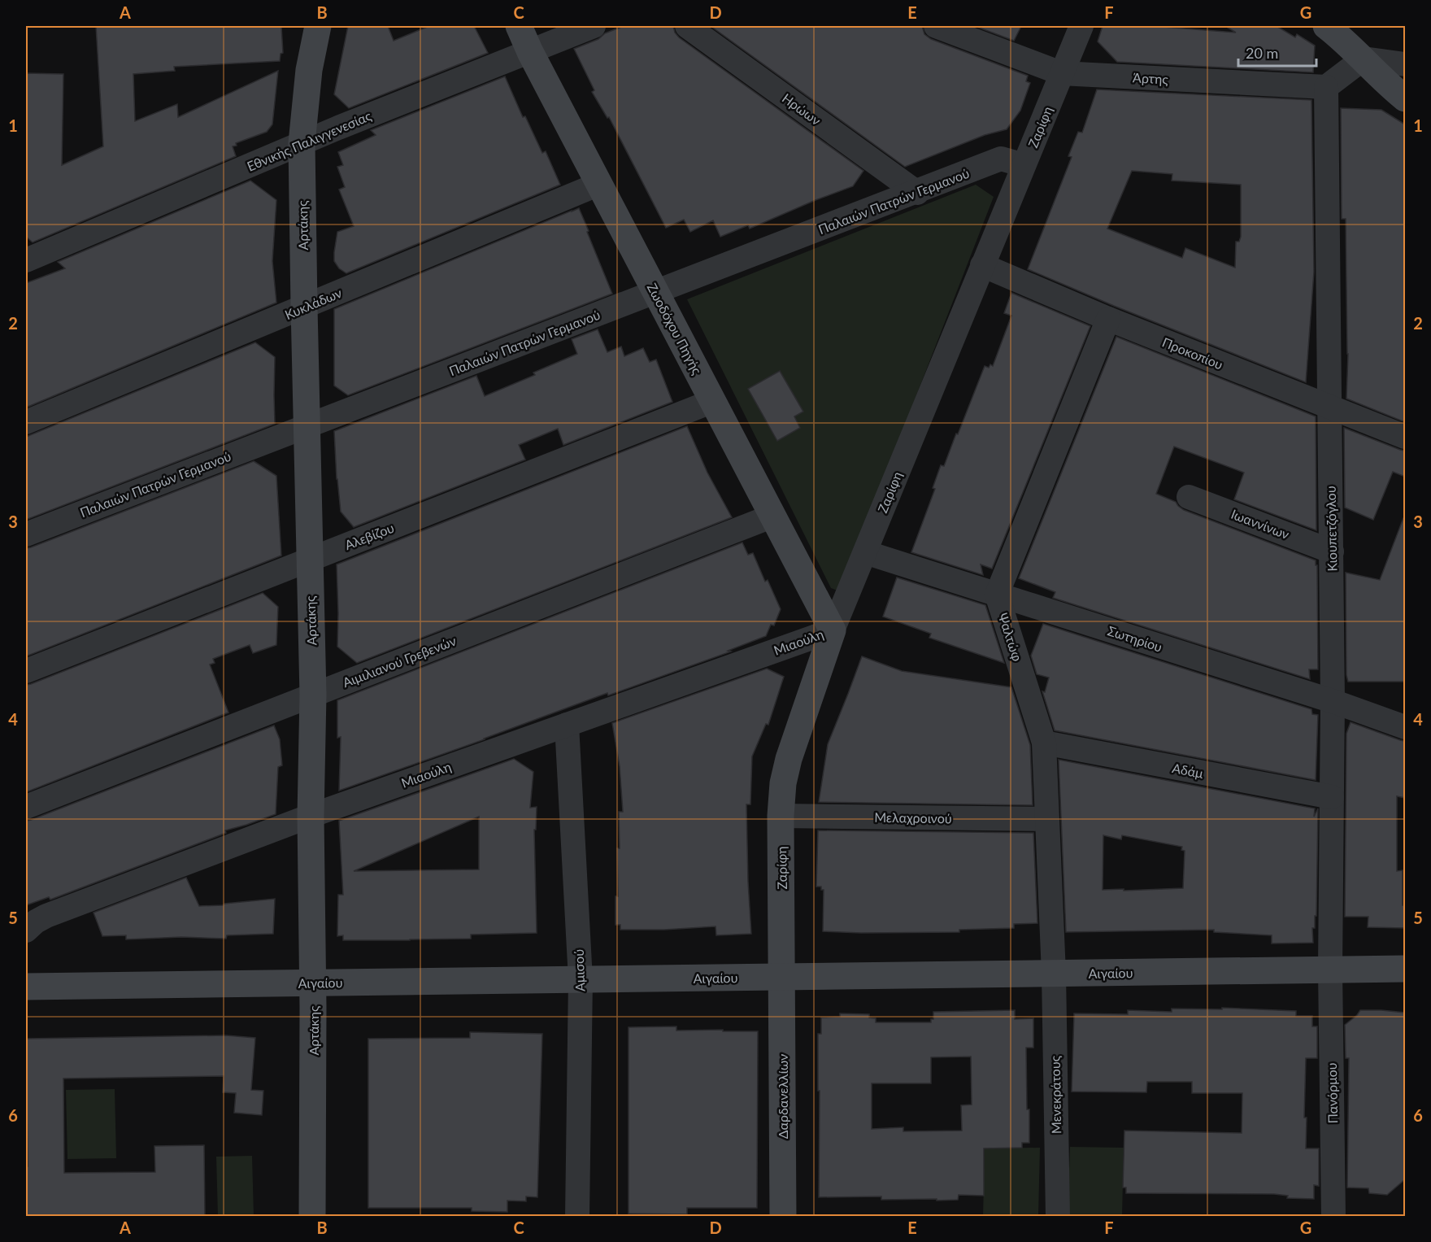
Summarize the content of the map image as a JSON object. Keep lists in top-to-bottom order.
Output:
{
  "streets": {
    "street": [
      "Άρτης",
      "Ηρώων",
      "Ζαρίφη",
      "Εθνικής Παλιγγενεσίας",
      "Παλαιών Πατρών Γερμανού",
      "Αρτάκης",
      "Κυκλάδων",
      "Ζωοδόχου Πηγής",
      "Προκοπίου",
      "Ιωαννίνων",
      "Κιουπετζόγλου",
      "Αλεβίζου",
      "Ψαλτώφ",
      "Σωτηρίου",
      "Μιαούλη",
      "Αιμιλιανού Γρεβενών",
      "Αδάμ",
      "Μελαχροινού",
      "Αμισού",
      "Αιγαίου",
      "Πανόρμου",
      "Μενεκράτους",
      "Δαρδανελλίων"
    ]
  },
  "crossings": [
    ["Άρτης", "Ζαρίφη"],
    ["Άρτης", "Κιουπετζόγλου"],
    ["Ηρώων", "Παλαιών Πατρών Γερμανού"],
    ["Ζαρίφη", "Παλαιών Πατρών Γερμανού"],
    ["Ζαρίφη", "Ζωοδόχου Πηγής"],
    ["Ζαρίφη", "Προκοπίου"],
    ["Ζαρίφη", "Σωτηρίου"],
    ["Ζαρίφη", "Μιαούλη"],
    ["Ζαρίφη", "Μελαχροινού"],
    ["Ζαρίφη", "Αιγαίου"],
    ["Ζαρίφη", "Δαρδανελλίων"],
    ["Εθνικής Παλιγγενεσίας", "Αρτάκης"],
    ["Εθνικής Παλιγγενεσίας", "Ζωοδόχου Πηγής"],
    ["Παλαιών Πατρών Γερμανού", "Αρτάκης"],
    ["Παλαιών Πατρών Γερμανού", "Ζωοδόχου Πηγής"],
    ["Αρτάκης", "Κυκλάδων"],
    ["Αρτάκης", "Αλεβίζου"],
    ["Αρτάκης", "Μιαούλη"],
    ["Αρτάκης", "Αιμιλιανού Γρεβενών"],
    ["Αρτάκης", "Αιγαίου"],
    ["Κυκλάδων", "Ζωοδόχου Πηγής"],
    ["Ζωοδόχου Πηγής", "Αλεβίζου"],
    ["Ζωοδόχου Πηγής", "Μιαούλη"],
    ["Ζωοδόχου Πηγής", "Αιμιλιανού Γρεβενών"],
    ["Προκοπίου", "Κιουπετζόγλου"],
    ["Προκοπίου", "Ψαλτώφ"],
    ["Ιωαννίνων", "Κιουπετζόγλου"],
    ["Κιουπετζόγλου", "Σωτηρίου"],
    ["Κιουπετζόγλου", "Αδάμ"],
    ["Κιουπετζόγλου", "Αιγαίου"],
    ["Κιουπετζόγλου", "Πανόρμου"],
    ["Ψαλτώφ", "Σωτηρίου"],
    ["Ψαλτώφ", "Αδάμ"],
    ["Ψαλτώφ", "Μελαχροινού"],
    ["Ψαλτώφ", "Αιγαίου"],
    ["Ψαλτώφ", "Μενεκράτους"],
    ["Μιαούλη", "Αμισού"],
    ["Αμισού", "Αιγαίου"],
    ["Αιγαίου", "Πανόρμου"],
    ["Αιγαίου", "Μενεκράτους"],
    ["Αιγαίου", "Δαρδανελλίων"]
  ],
  "scale_bar": "20 m",
  "grid": {
    "columns": [
      "A",
      "B",
      "C",
      "D",
      "E",
      "F",
      "G"
    ],
    "rows": [
      "1",
      "2",
      "3",
      "4",
      "5",
      "6"
    ]
  }
}
